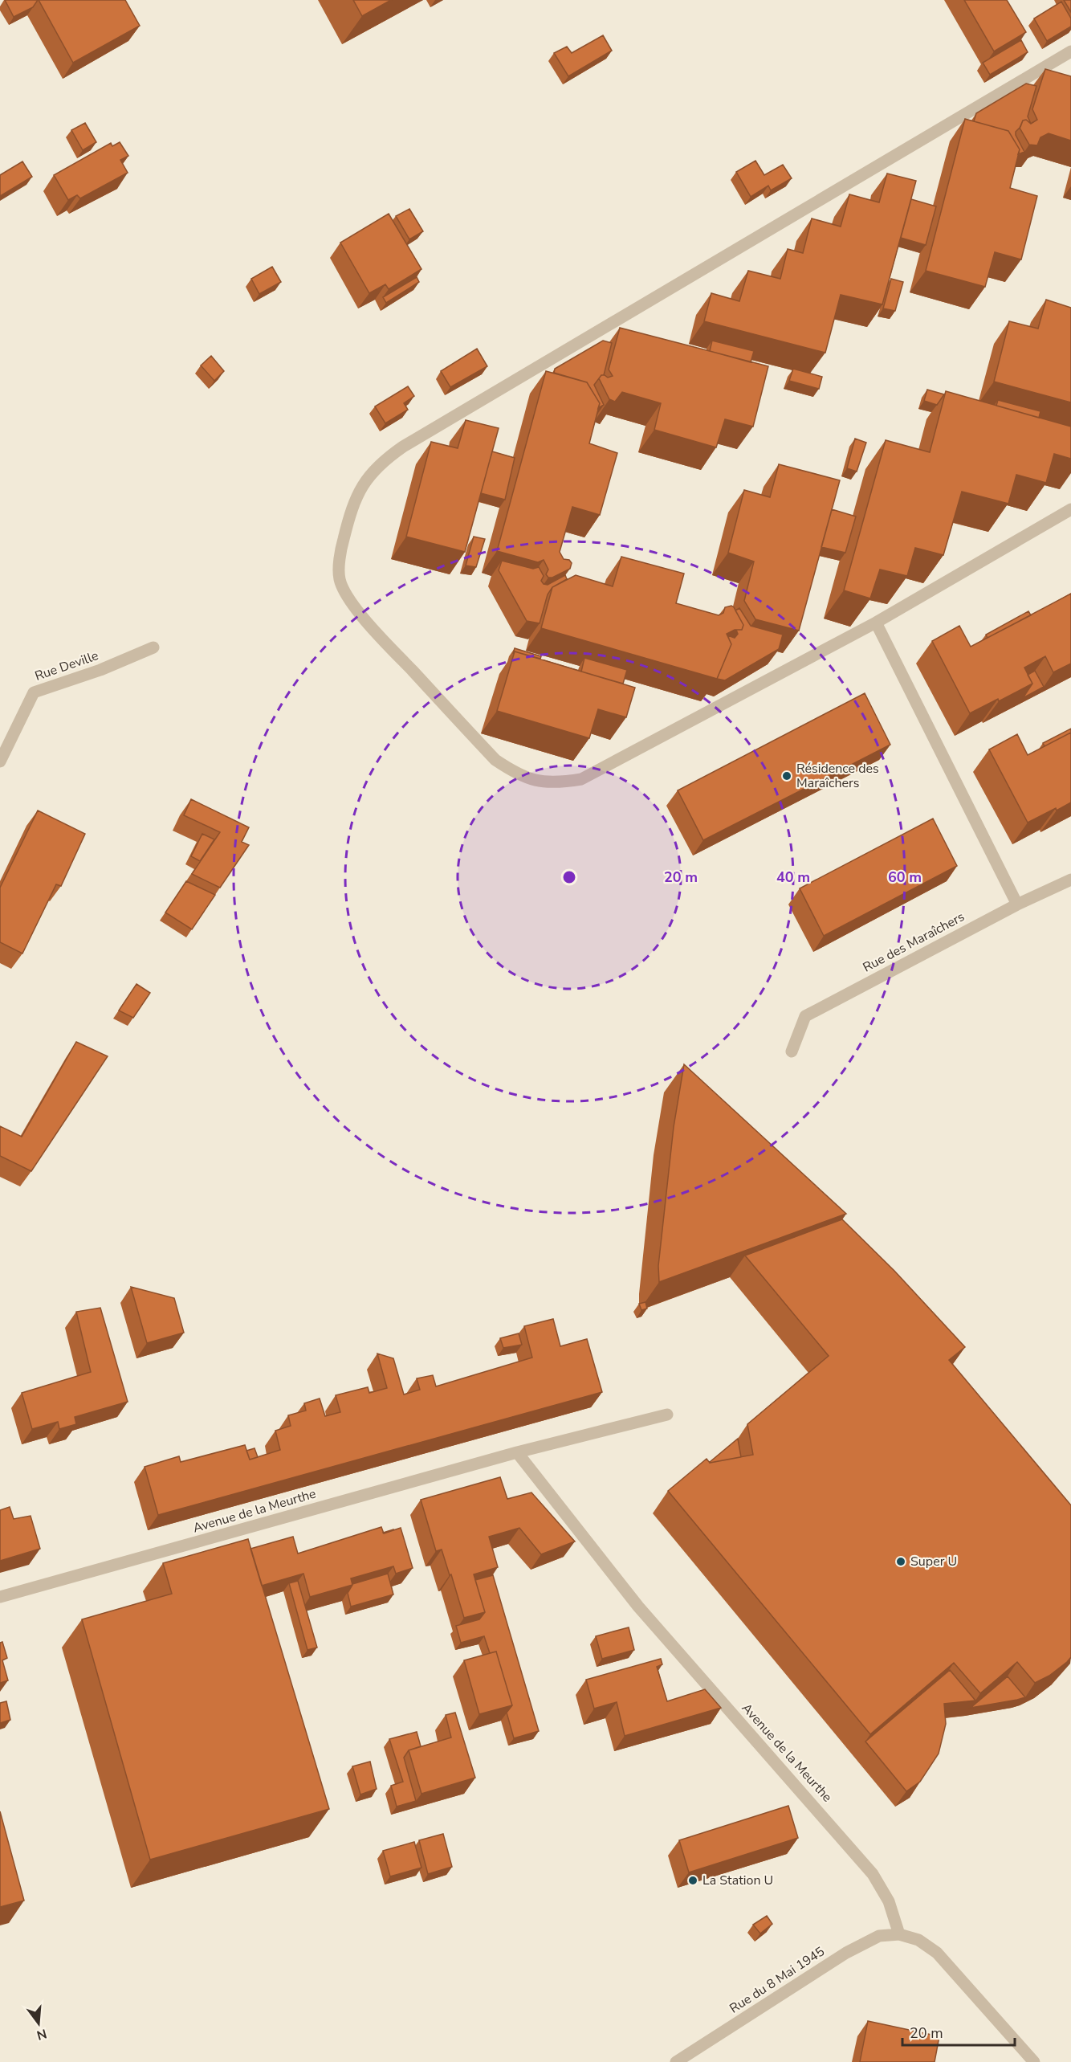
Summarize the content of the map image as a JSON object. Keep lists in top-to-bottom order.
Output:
{
  "streets": {
    "street": [
      "Rue Deville",
      "Rue des Maraîchers",
      "Avenue de la Meurthe",
      "Rue du 8 Mai 1945"
    ]
  },
  "crossings": [
    ["Avenue de la Meurthe", "Rue du 8 Mai 1945"]
  ],
  "places": ["Résidence des Maraîchers", "Super U", "La Station U"],
  "scale_bar": "20 m",
  "north": "bottom",
  "rings": ["20 m", "40 m", "60 m"]
}
